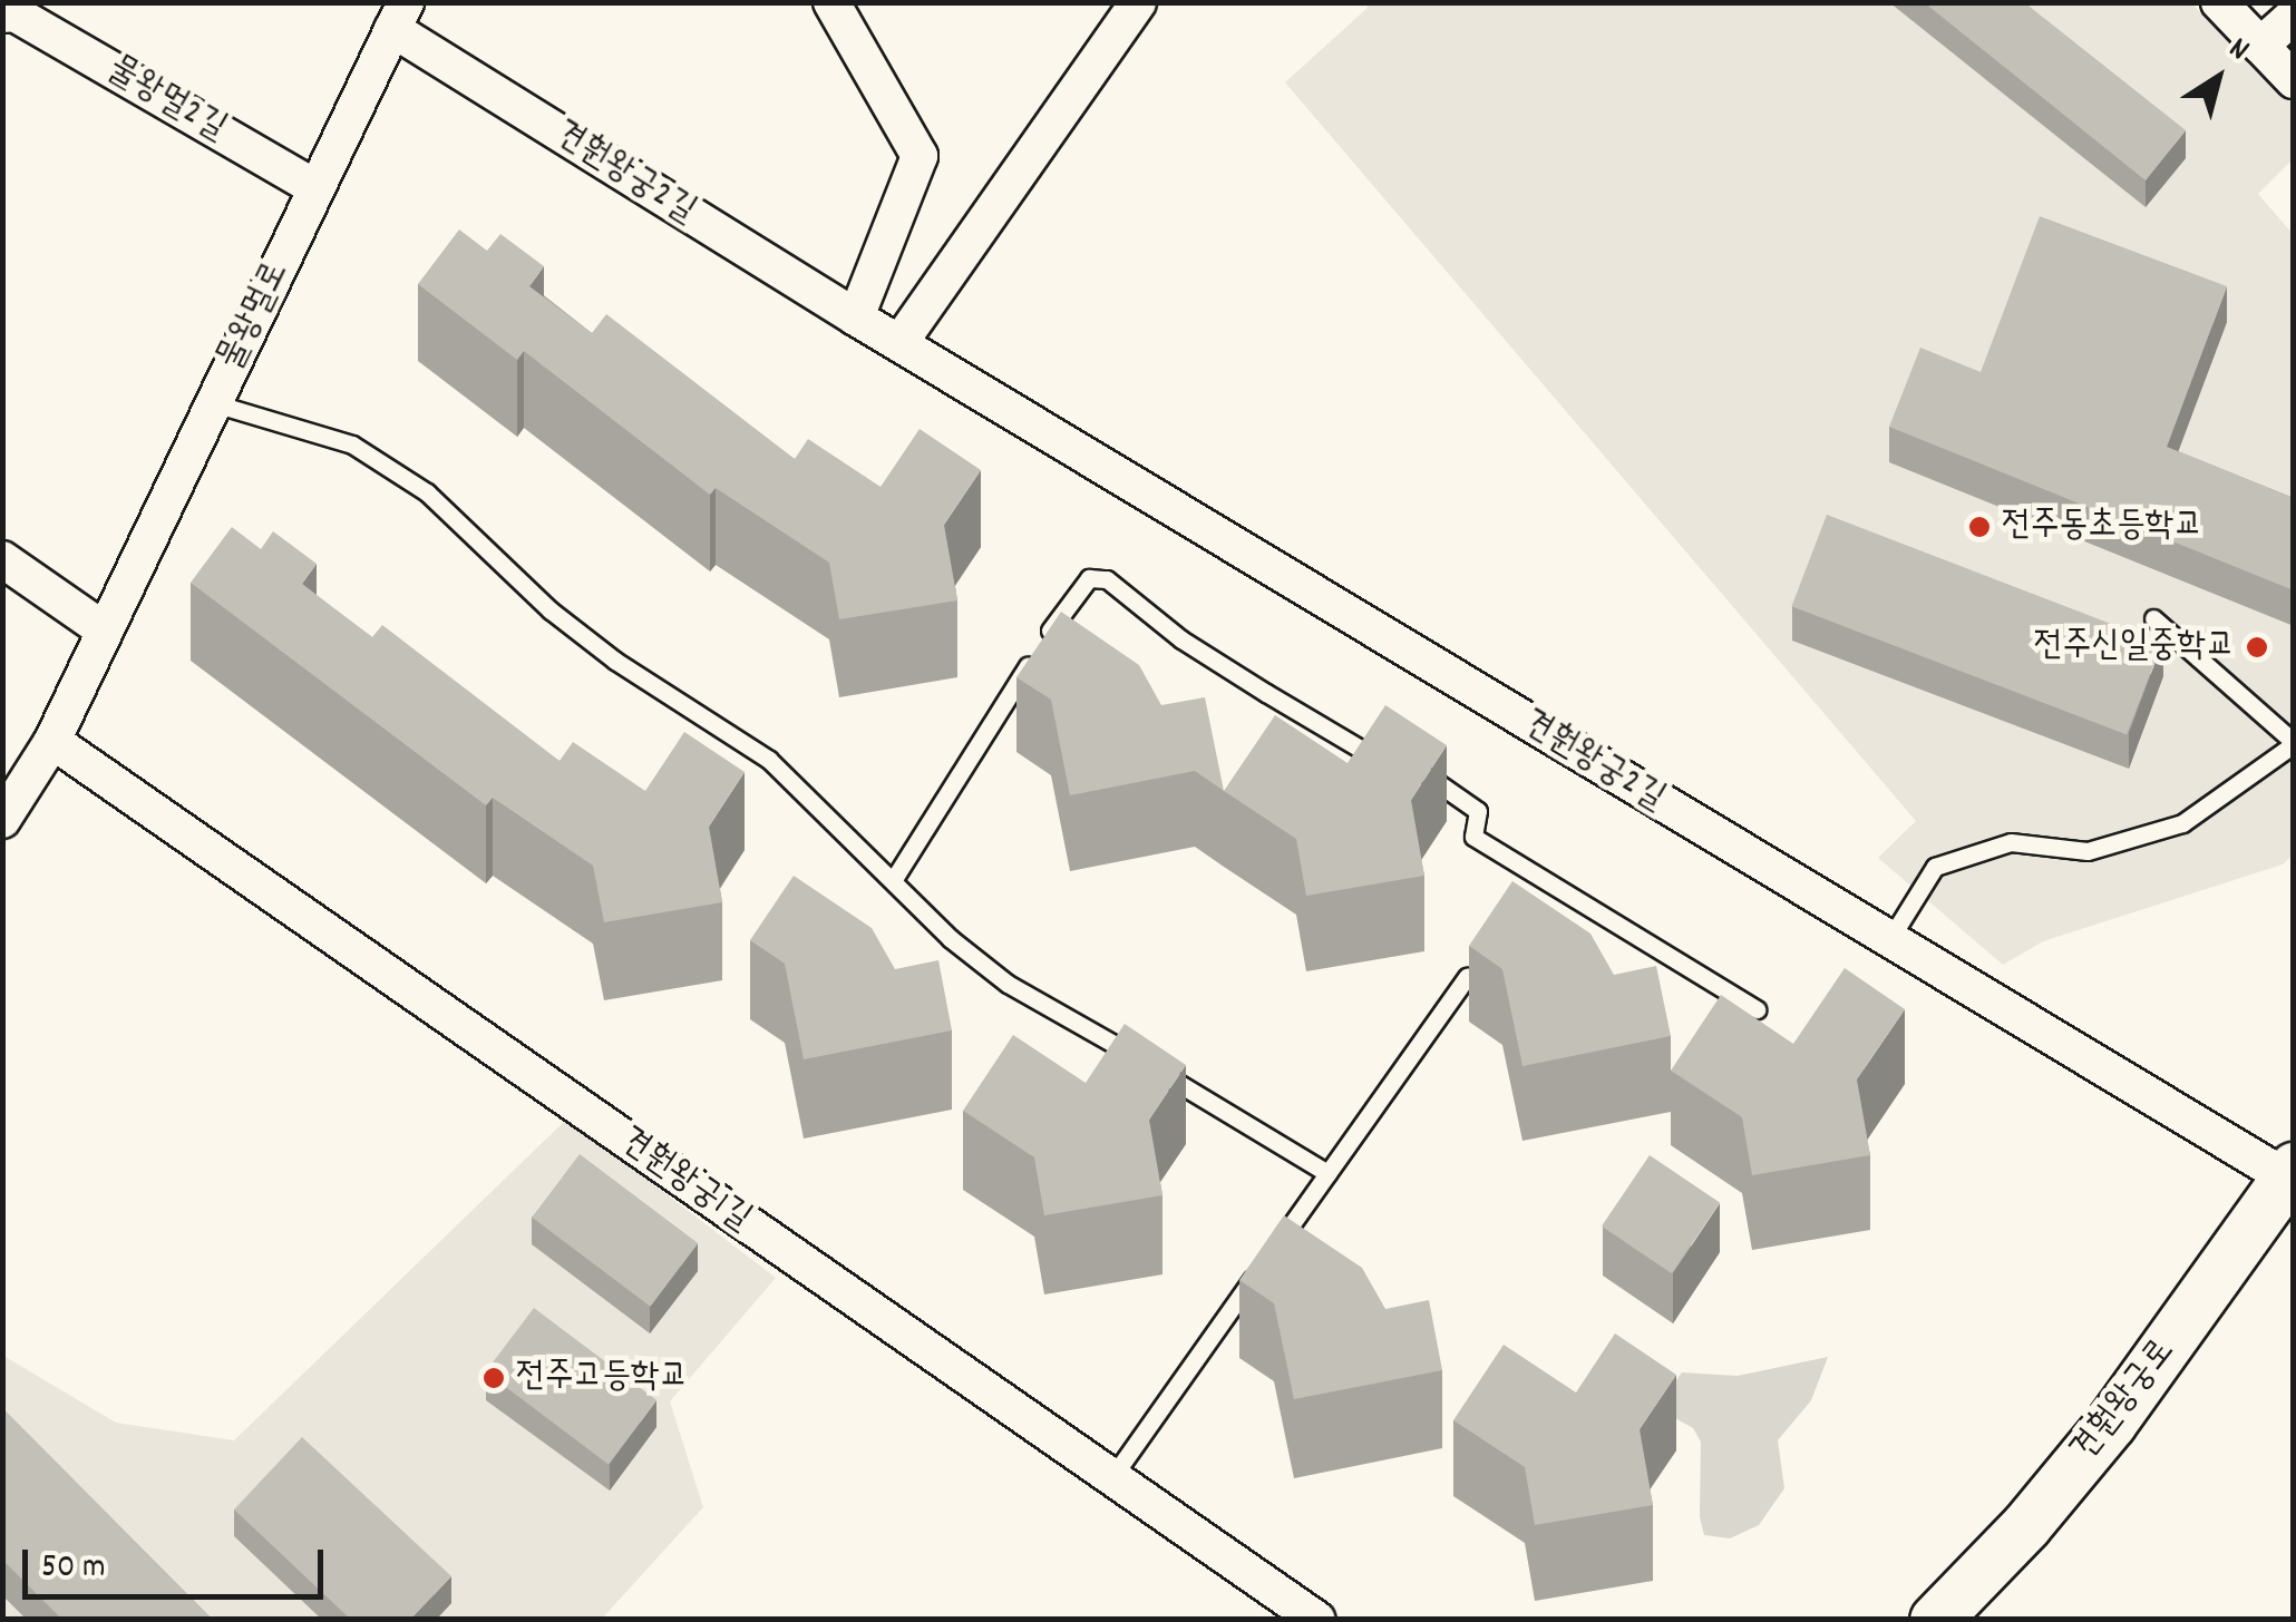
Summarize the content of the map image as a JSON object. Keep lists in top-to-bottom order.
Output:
{
  "streets": {
    "street": [
      "물왕멀2길",
      "견훤왕궁2길",
      "물왕멀로",
      "견훤왕궁1길",
      "견훤왕궁로"
    ]
  },
  "crossings": [
    ["물왕멀2길", "물왕멀로"],
    ["견훤왕궁2길", "물왕멀로"],
    ["견훤왕궁2길", "견훤왕궁로"],
    ["물왕멀로", "견훤왕궁1길"]
  ],
  "places": ["전주동초등학교", "전주신일중학교", "전주고등학교"],
  "scale_bar": "50 m",
  "north": "top right"
}
